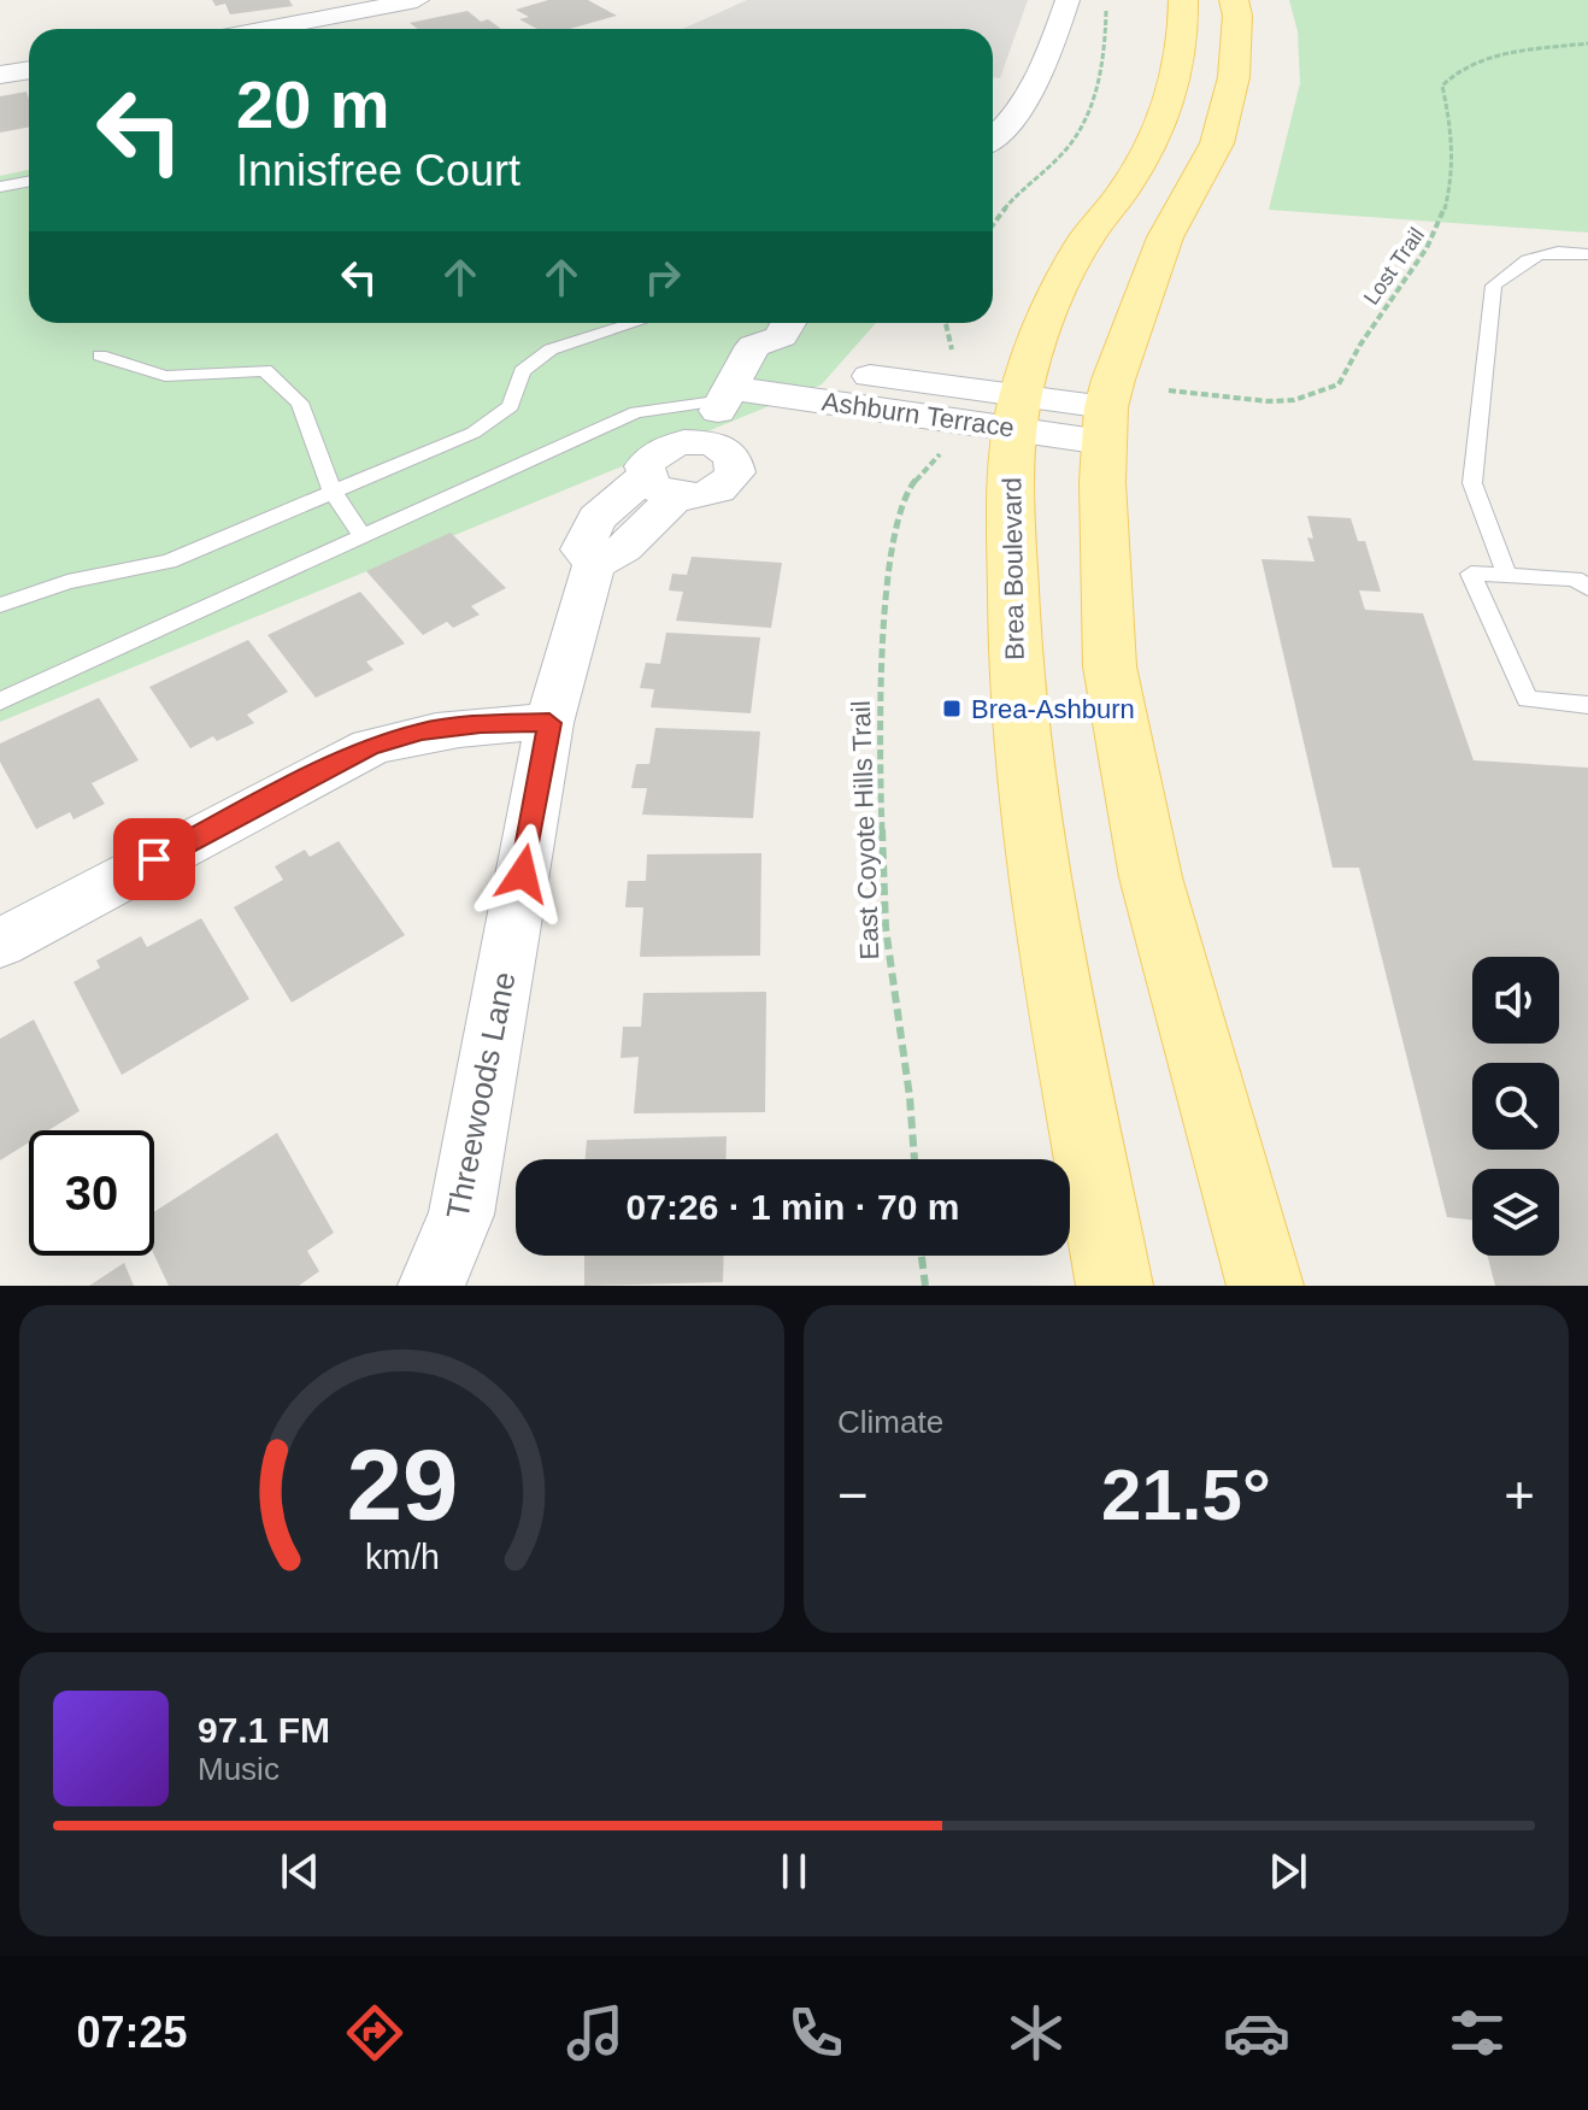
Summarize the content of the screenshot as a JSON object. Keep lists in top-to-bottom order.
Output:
{
  "streets": {
    "main road": ["Brea Boulevard"],
    "street": ["Ashburn Terrace", "Threewoods Lane"],
    "path": ["Lost Trail", "East Coyote Hills Trail"]
  },
  "crossings": [
    ["Ashburn Terrace", "Brea Boulevard"]
  ],
  "places": {
    "transit": ["Brea-Ashburn"]
  },
  "page": {
    "turn": ["20 m", "Innisfree Court"],
    "limit": "30",
    "trip": "07:26 · 1 min · 70 m",
    "tile": "Climate",
    "heat": ["−", "21.5°", "+"],
    "song": ["97.1 FM", "Music"],
    "tabs": "07:25",
    "gauge": ["29", "km/h"]
  }
}
